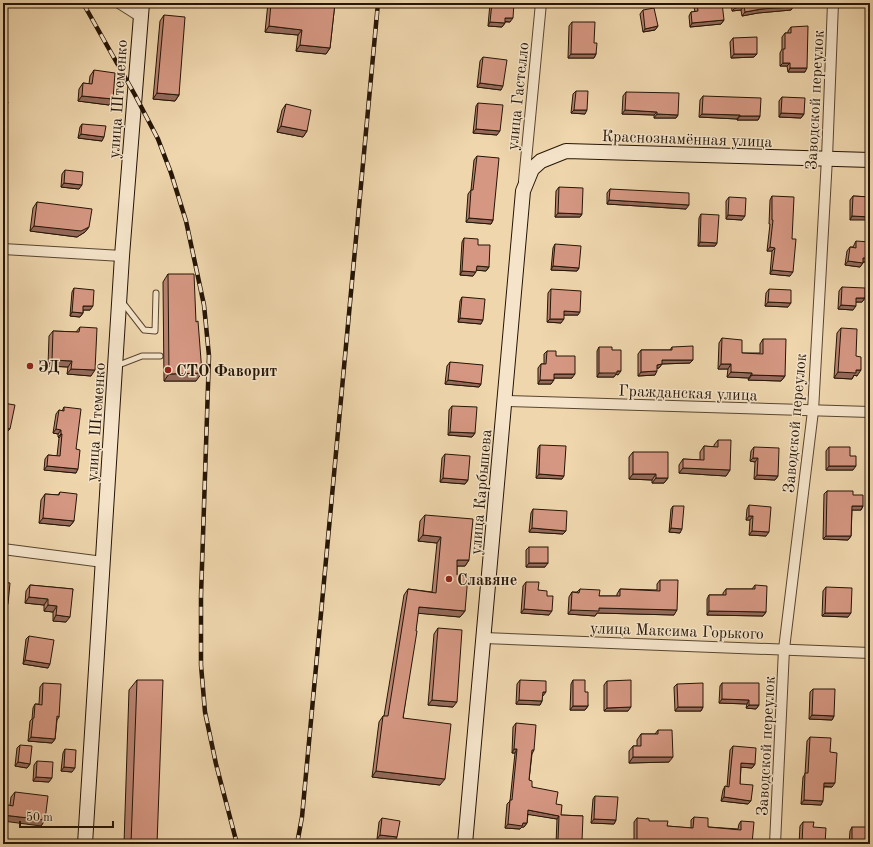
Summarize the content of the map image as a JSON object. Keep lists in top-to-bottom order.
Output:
{
  "streets": {
    "main road": ["улица Штеменко", "Краснознамённая улица", "улица Карбышева"],
    "street": [
      "улица Гастелло",
      "Заводской переулок",
      "Гражданская улица",
      "улица Максима Горького"
    ]
  },
  "crossings": [
    ["улица Гастелло", "Краснознамённая улица"],
    ["улица Гастелло", "улица Карбышева"],
    ["Заводской переулок", "Краснознамённая улица"],
    ["Заводской переулок", "Гражданская улица"],
    ["Заводской переулок", "улица Максима Горького"],
    ["Краснознамённая улица", "улица Карбышева"],
    ["Гражданская улица", "улица Карбышева"],
    ["улица Карбышева", "улица Максима Горького"]
  ],
  "places": ["ЭД", "СТО Фаворит", "Славяне"],
  "scale_bar": "50 m"
}
